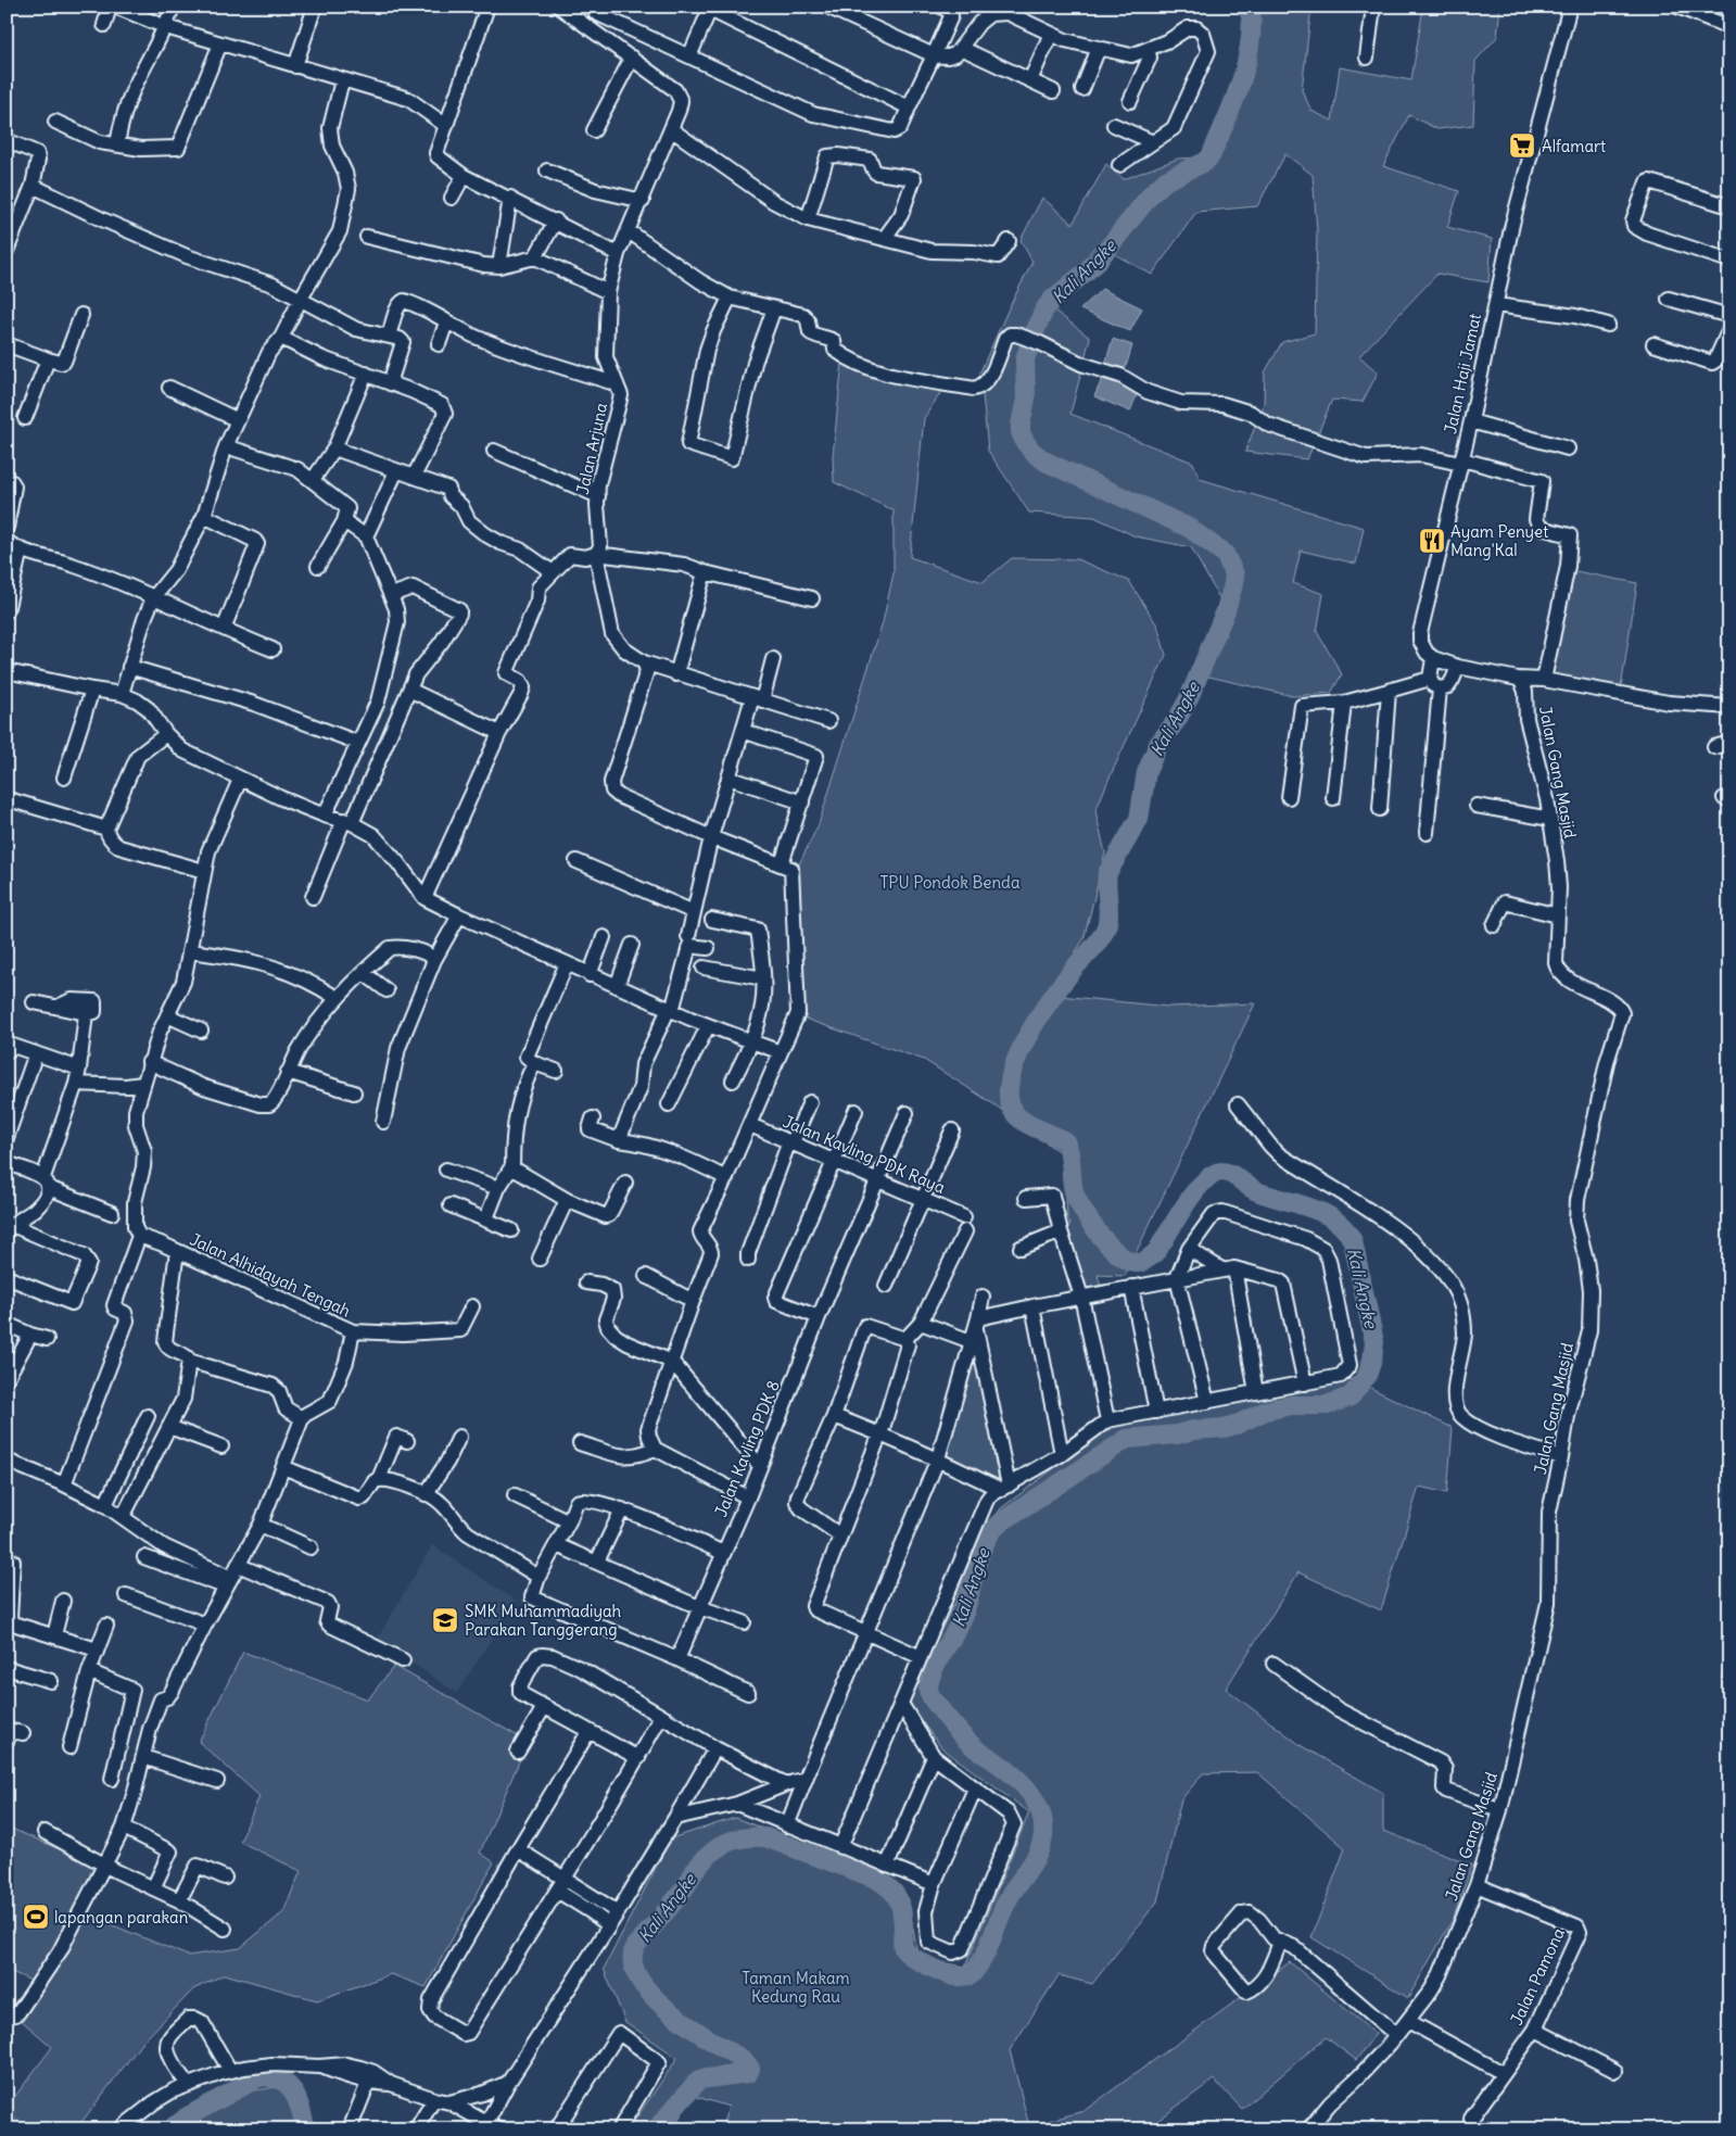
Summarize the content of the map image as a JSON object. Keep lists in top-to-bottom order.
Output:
{
  "streets": {
    "street": [
      "Jalan Haji Jamat",
      "Jalan Arjuna",
      "Jalan Gang Masjid",
      "Jalan Kavling PDK Raya",
      "Jalan Alhidayah Tengah",
      "Jalan Kavling PDK 8",
      "Jalan Pamona"
    ]
  },
  "crossings": [
    ["Jalan Gang Masjid", "Jalan Pamona"],
    ["Jalan Kavling PDK Raya", "Jalan Kavling PDK 8"]
  ],
  "water": ["Kali Angke"],
  "parks": ["TPU Pondok Benda", "Taman Makam Kedung Rau"],
  "places": {
    "supermarket": ["Alfamart"],
    "restaurant": ["Ayam Penyet Mang'Kal"],
    "school or university": ["SMK Muhammadiyah Parakan Tanggerang"],
    "sports": ["lapangan parakan"]
  }
}
